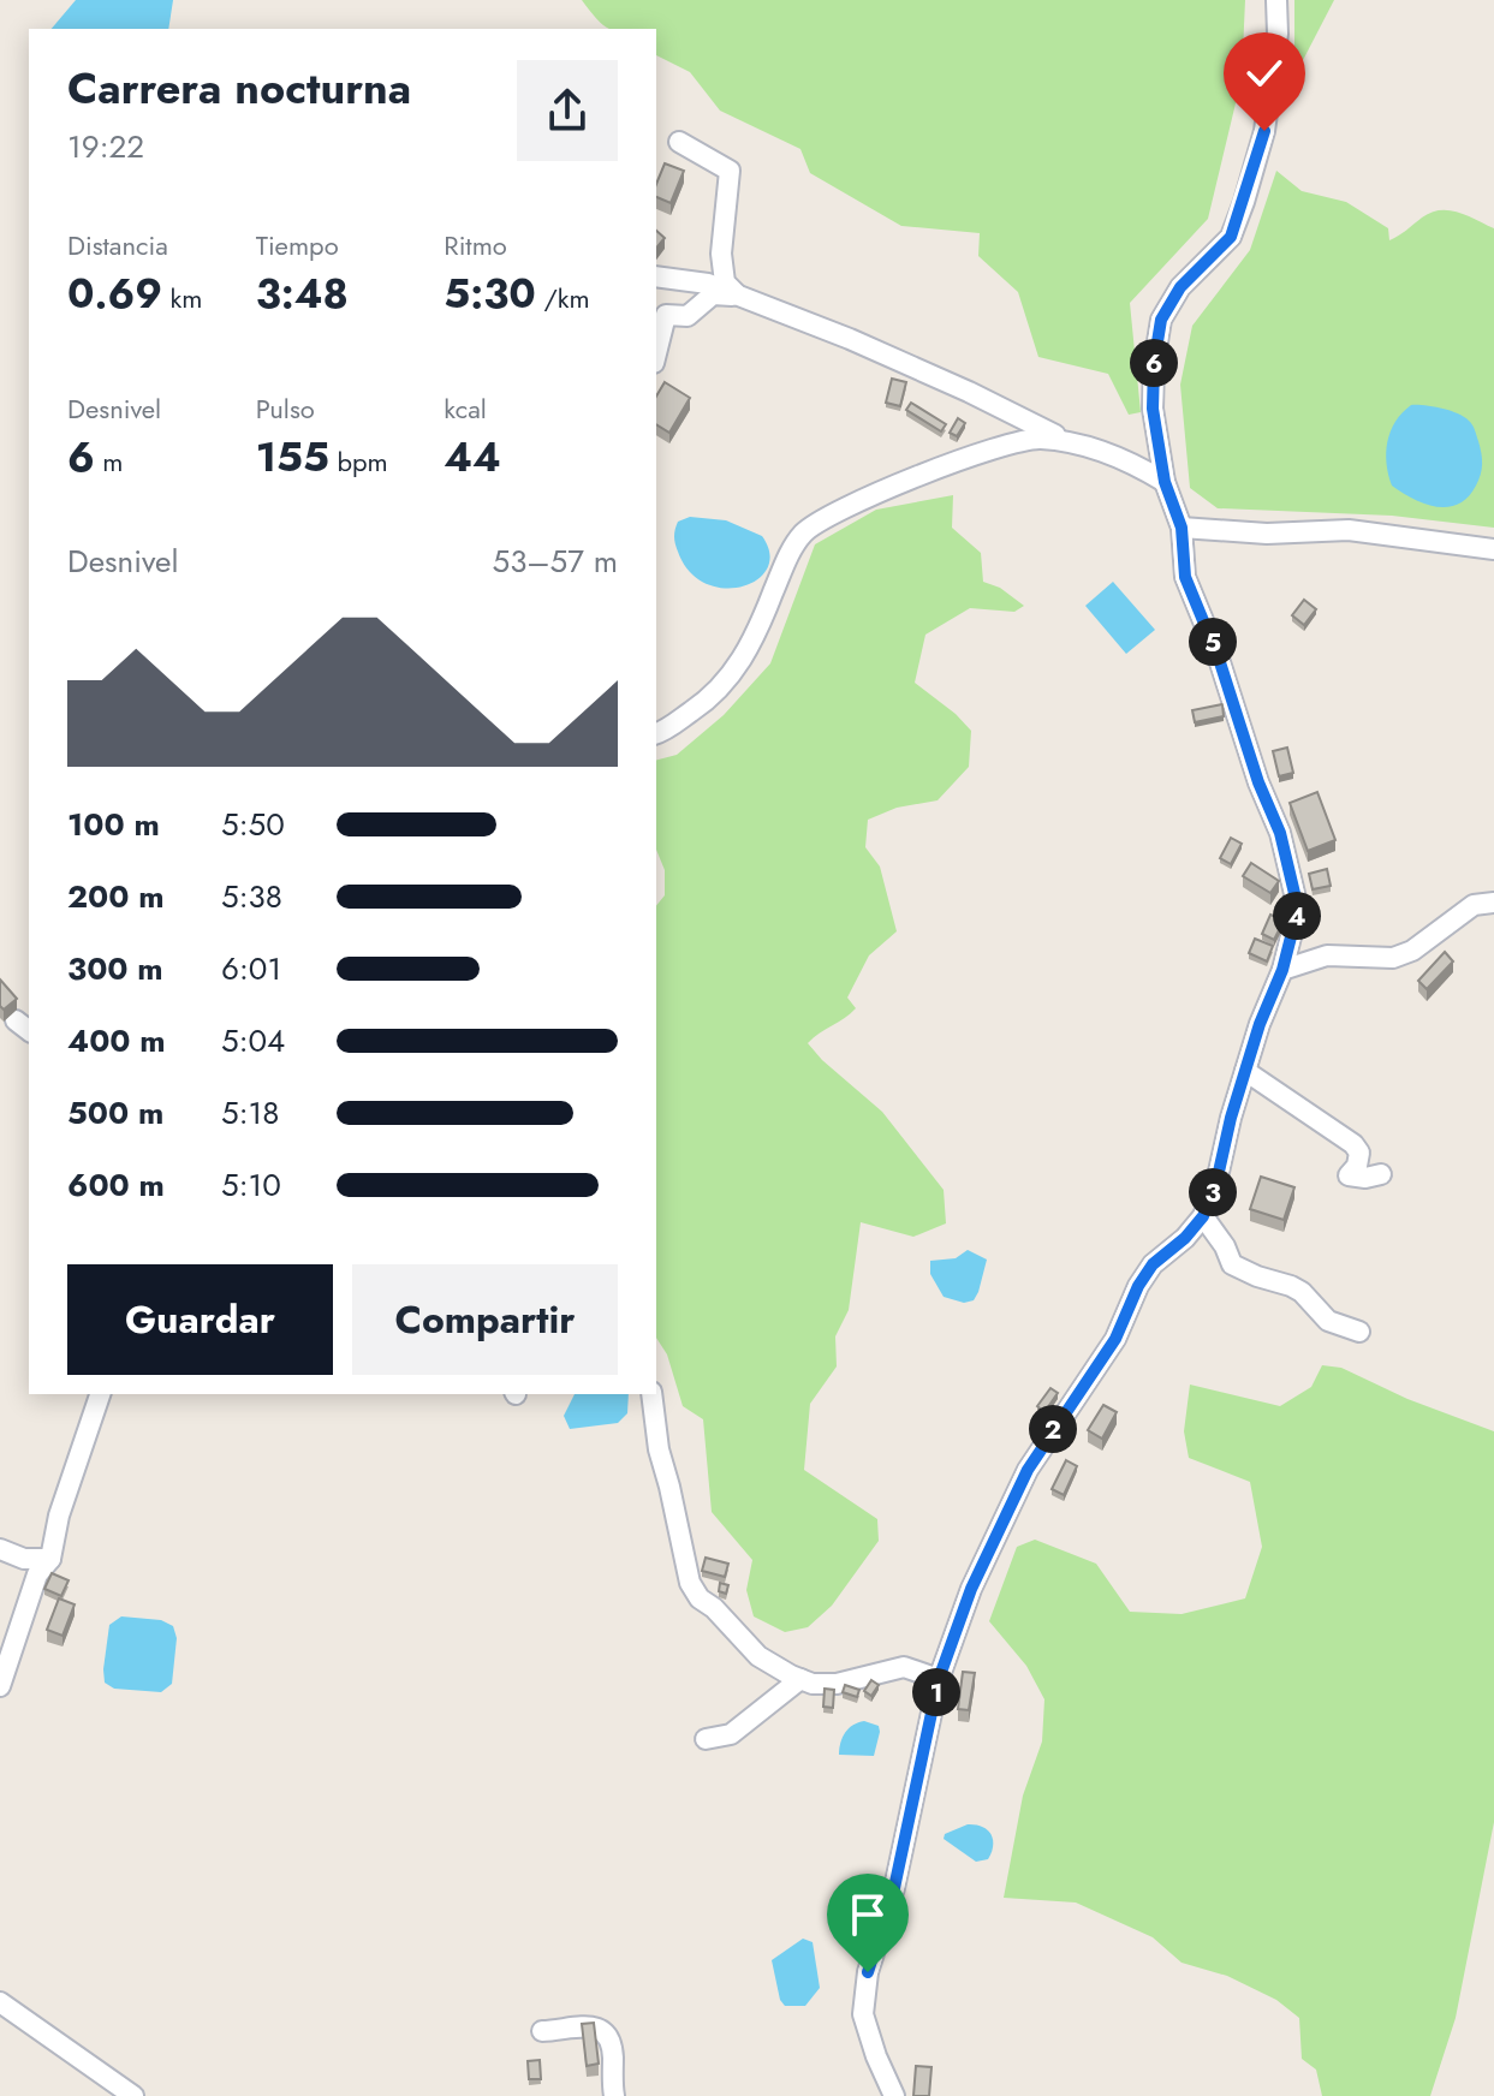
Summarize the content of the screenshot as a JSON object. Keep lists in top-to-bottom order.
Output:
{
  "page": {
    "heading": ["Carrera nocturna", "19:22"],
    "stats": [
      ["Distancia", "0.69 km"],
      ["Tiempo", "3:48"],
      ["Ritmo", "5:30 /km"],
      ["Desnivel", "6 m"],
      ["Pulso", "155 bpm"],
      ["kcal", "44"]
    ],
    "pins": [
      "6",
      "5",
      "4",
      "3",
      "2",
      "1"
    ],
    "chart": ["Desnivel", "53–57 m"],
    "list": [
      {
        "name": "100 m",
        "note": "5:50"
      },
      {
        "name": "200 m",
        "note": "5:38"
      },
      {
        "name": "300 m",
        "note": "6:01"
      },
      {
        "name": "400 m",
        "note": "5:04"
      },
      {
        "name": "500 m",
        "note": "5:18"
      },
      {
        "name": "600 m",
        "note": "5:10"
      }
    ],
    "buttons": ["Guardar", "Compartir"]
  }
}
